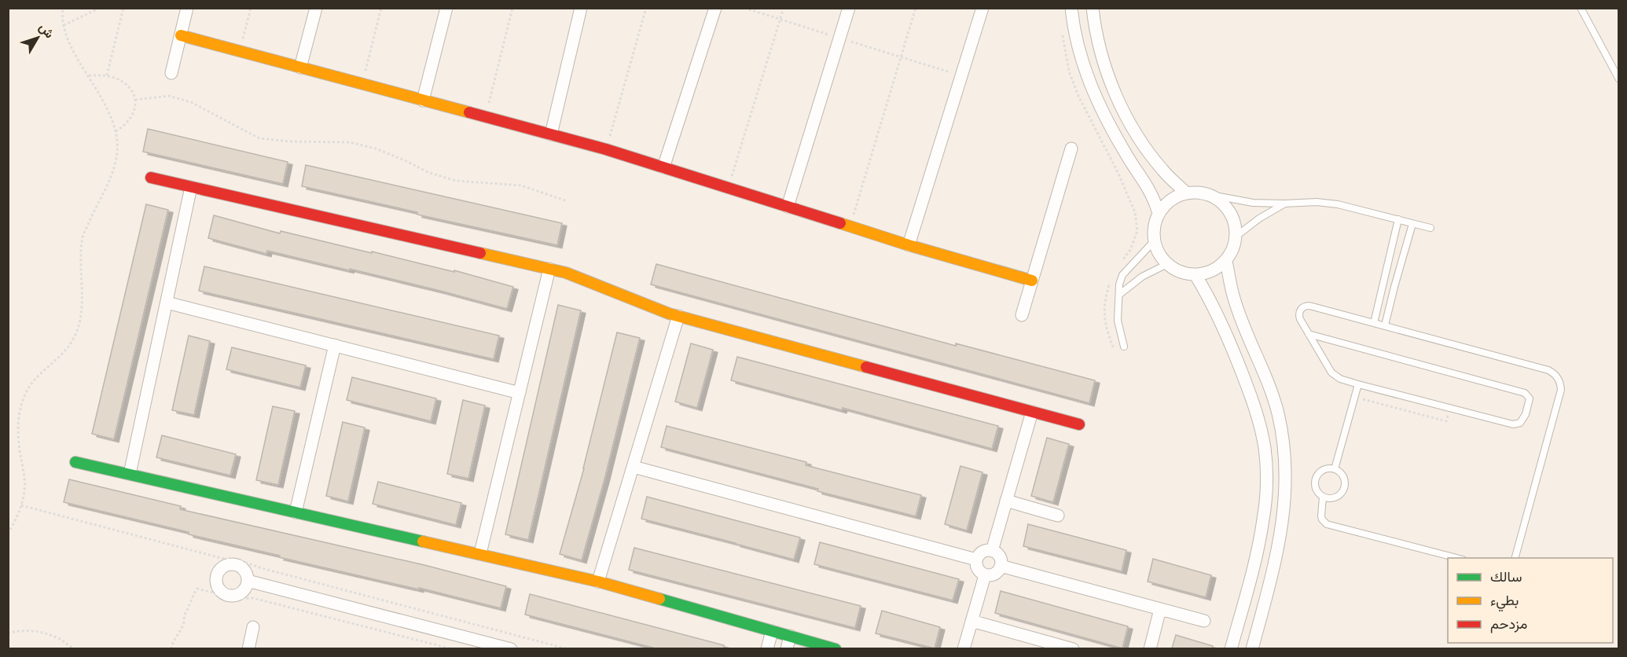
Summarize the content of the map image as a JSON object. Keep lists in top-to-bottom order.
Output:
{
  "legend": ["سالك", "بطيء", "مزدحم"],
  "north": "top right"
}
